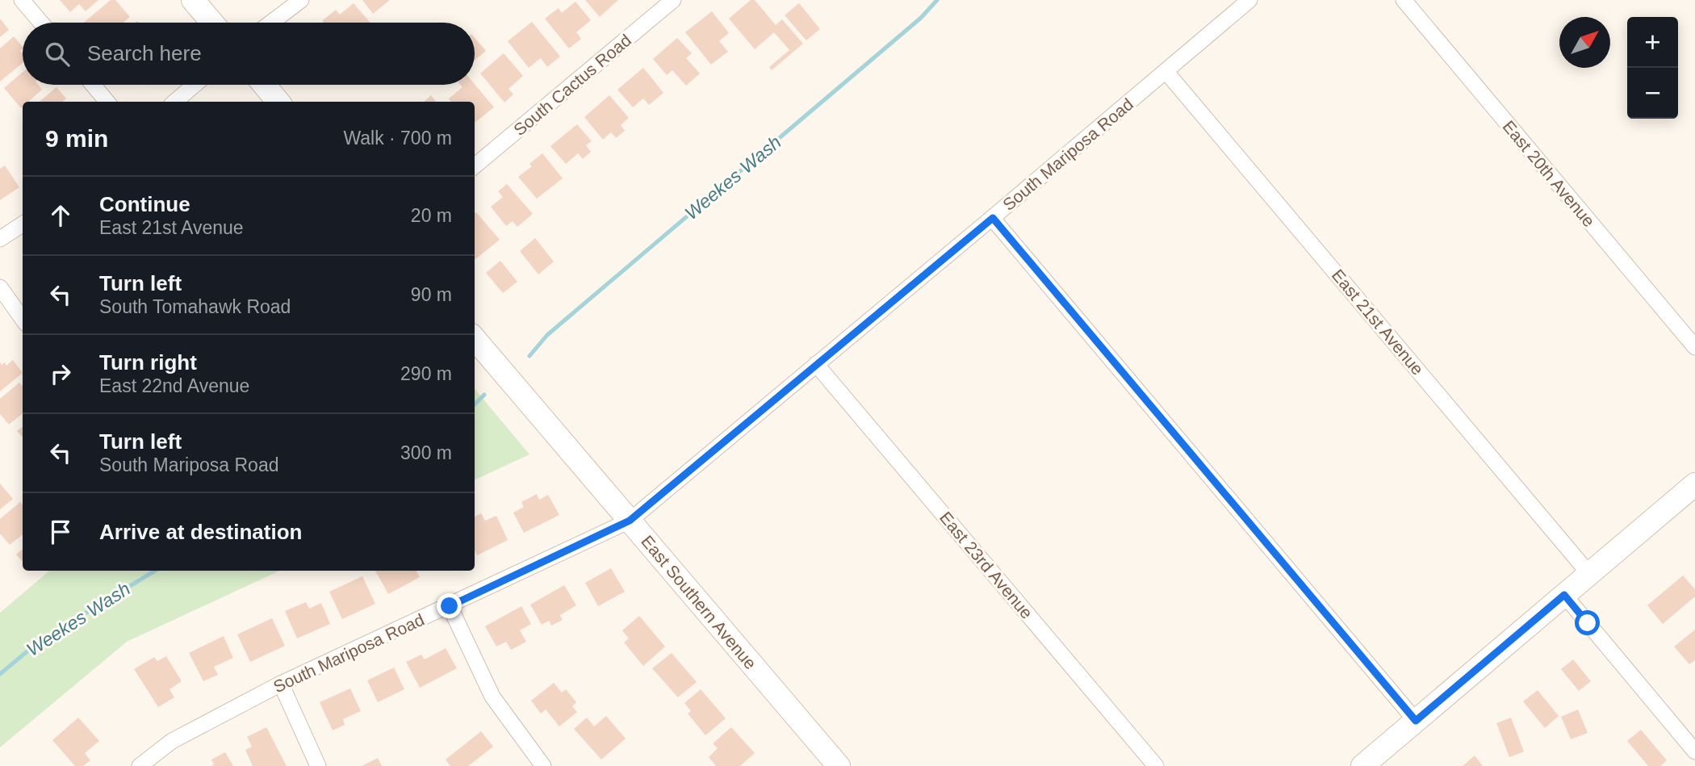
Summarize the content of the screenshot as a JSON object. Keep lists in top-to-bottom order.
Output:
{
  "streets": {
    "main road": ["East Southern Avenue"],
    "street": [
      "South Cactus Road",
      "South Mariposa Road",
      "East 20th Avenue",
      "East 21st Avenue",
      "East 23rd Avenue"
    ]
  },
  "crossings": [
    ["South Mariposa Road", "East 21st Avenue"],
    ["South Mariposa Road", "East 23rd Avenue"],
    ["South Mariposa Road", "East Southern Avenue"]
  ],
  "water": ["Weekes Wash"],
  "north": "top right",
  "page": {
    "map_buttons": ["+", "−"],
    "search": "Search here",
    "heading": ["9 min", "Walk · 700 m"],
    "list": [
      ["Continue", "East 21st Avenue", "20 m"],
      ["Turn left", "South Tomahawk Road", "90 m"],
      ["Turn right", "East 22nd Avenue", "290 m"],
      ["Turn left", "South Mariposa Road", "300 m"],
      "Arrive at destination"
    ]
  }
}
